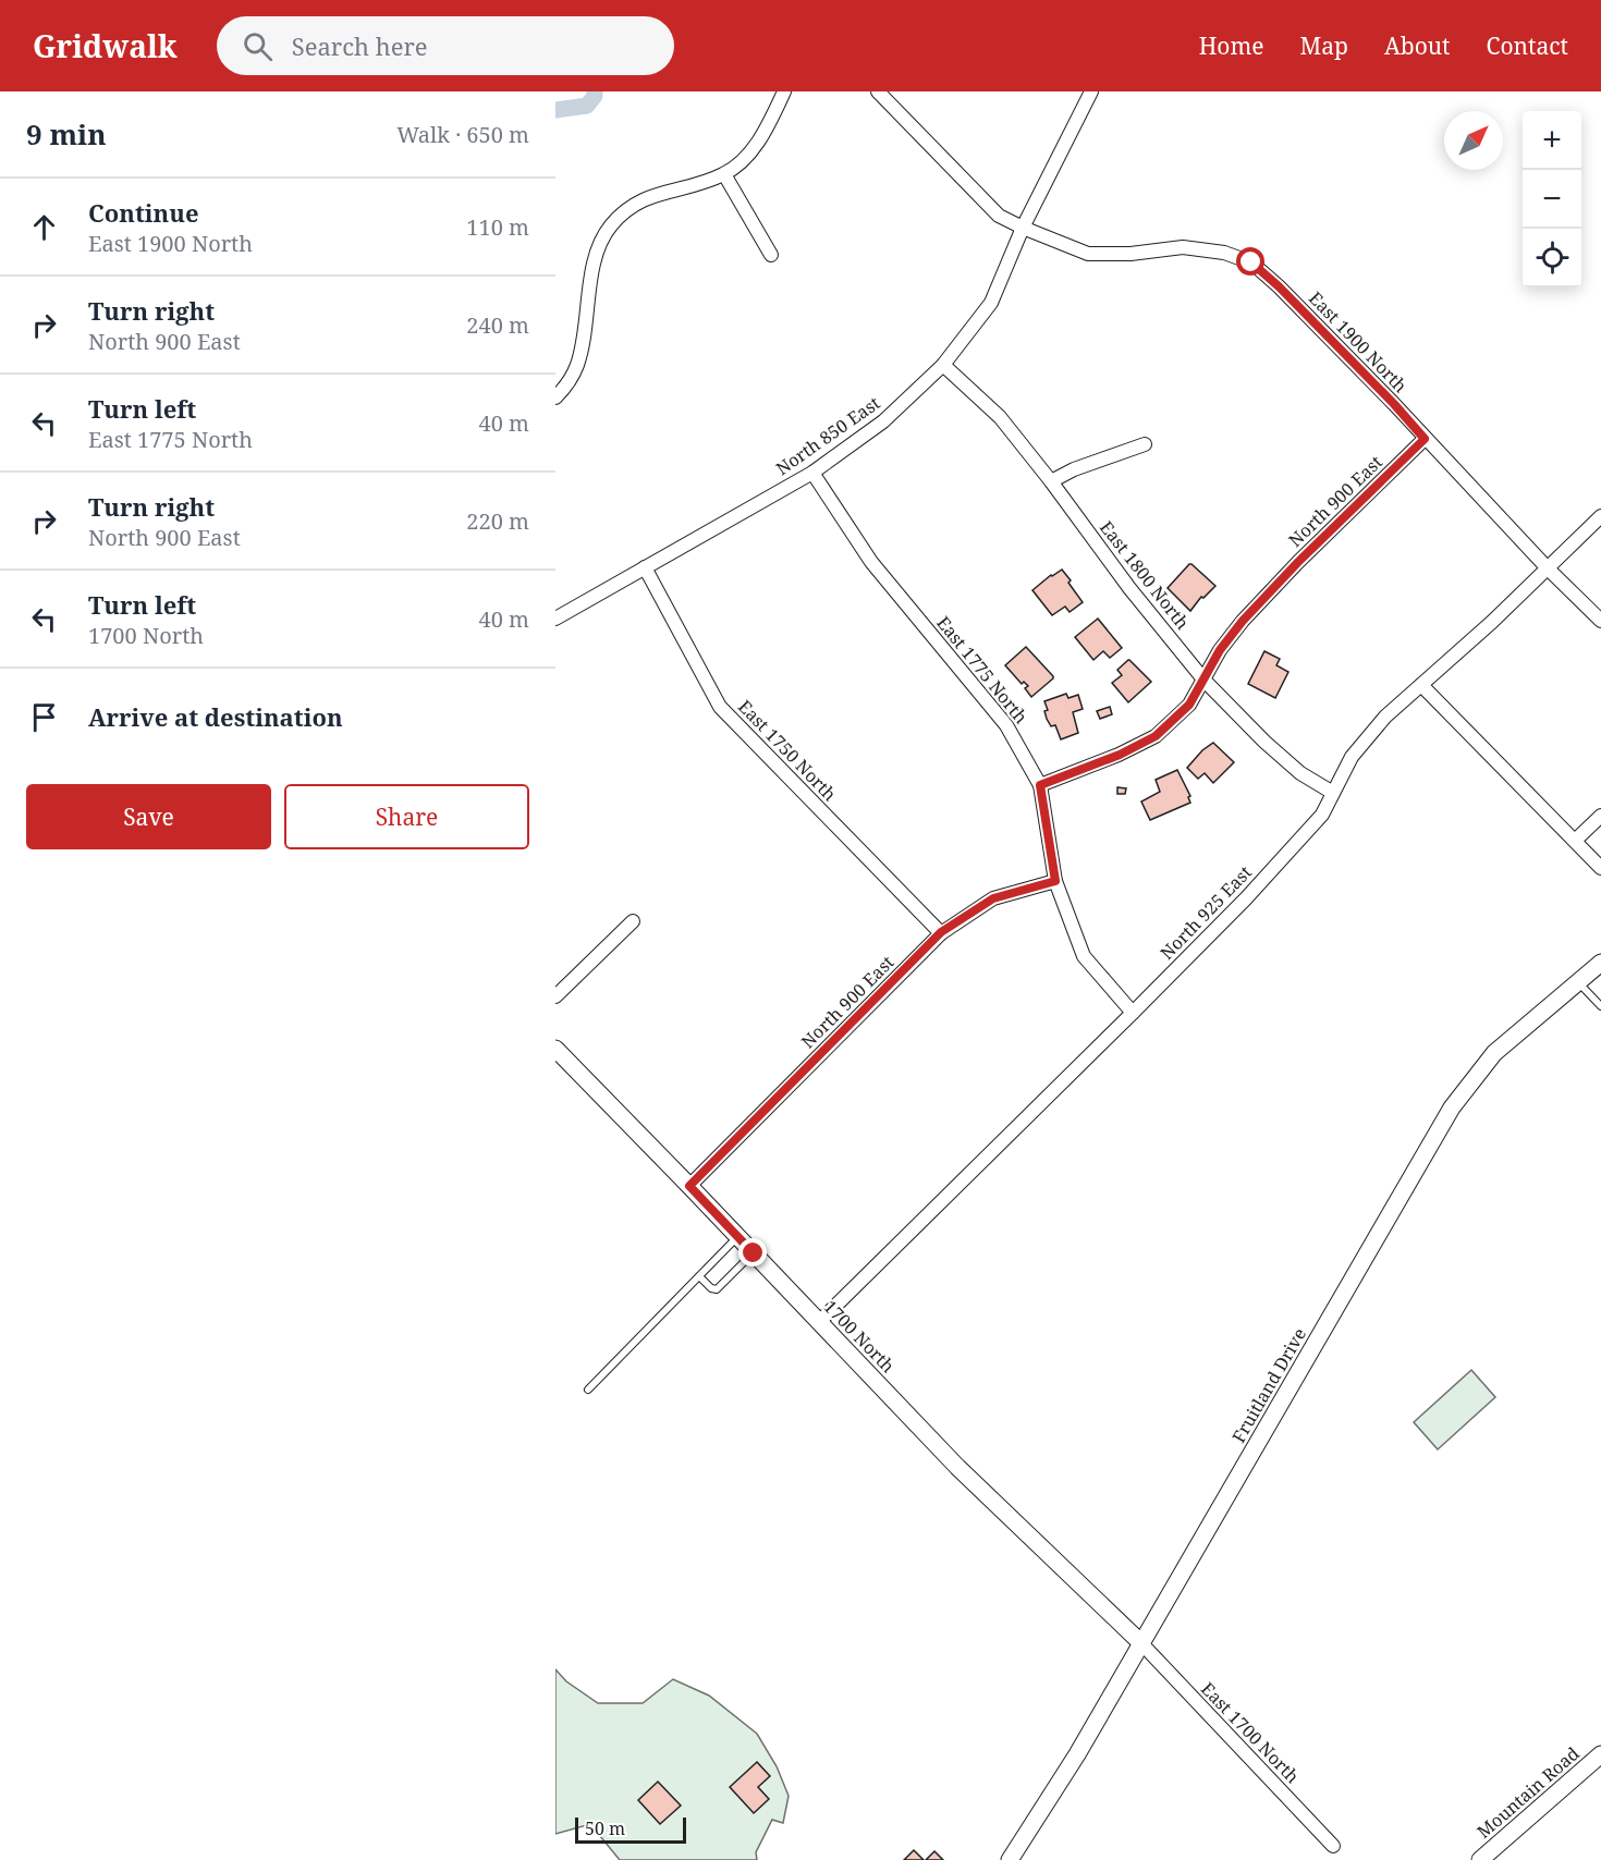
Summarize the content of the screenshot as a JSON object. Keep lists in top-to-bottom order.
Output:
{
  "streets": {
    "street": [
      "East 1900 North",
      "North 850 East",
      "North 900 East",
      "East 1800 North",
      "East 1775 North",
      "East 1750 North",
      "North 925 East",
      "1700 North",
      "Fruitland Drive",
      "East 1700 North",
      "Mountain Road"
    ]
  },
  "crossings": [
    ["East 1900 North", "North 850 East"],
    ["East 1900 North", "North 900 East"],
    ["East 1900 North", "North 925 East"],
    ["North 850 East", "East 1800 North"],
    ["North 850 East", "East 1775 North"],
    ["North 850 East", "East 1750 North"],
    ["North 900 East", "East 1800 North"],
    ["North 900 East", "East 1775 North"],
    ["North 900 East", "East 1750 North"],
    ["North 900 East", "1700 North"],
    ["East 1800 North", "North 925 East"],
    ["East 1775 North", "North 925 East"],
    ["North 925 East", "1700 North"],
    ["1700 North", "Fruitland Drive"],
    ["1700 North", "East 1700 North"],
    ["Fruitland Drive", "East 1700 North"]
  ],
  "scale_bar": "50 m",
  "north": "top right",
  "page": {
    "header": "Gridwalk",
    "search": "Search here",
    "nav": [
      "Home",
      "Map",
      "About",
      "Contact"
    ],
    "heading": ["9 min", "Walk · 650 m"],
    "map_buttons": ["+", "−"],
    "list": [
      ["Continue", "East 1900 North", "110 m"],
      ["Turn right", "North 900 East", "240 m"],
      ["Turn left", "East 1775 North", "40 m"],
      ["Turn right", "North 900 East", "220 m"],
      ["Turn left", "1700 North", "40 m"],
      "Arrive at destination"
    ],
    "buttons": ["Save", "Share"],
    "scale": "50 m"
  }
}
